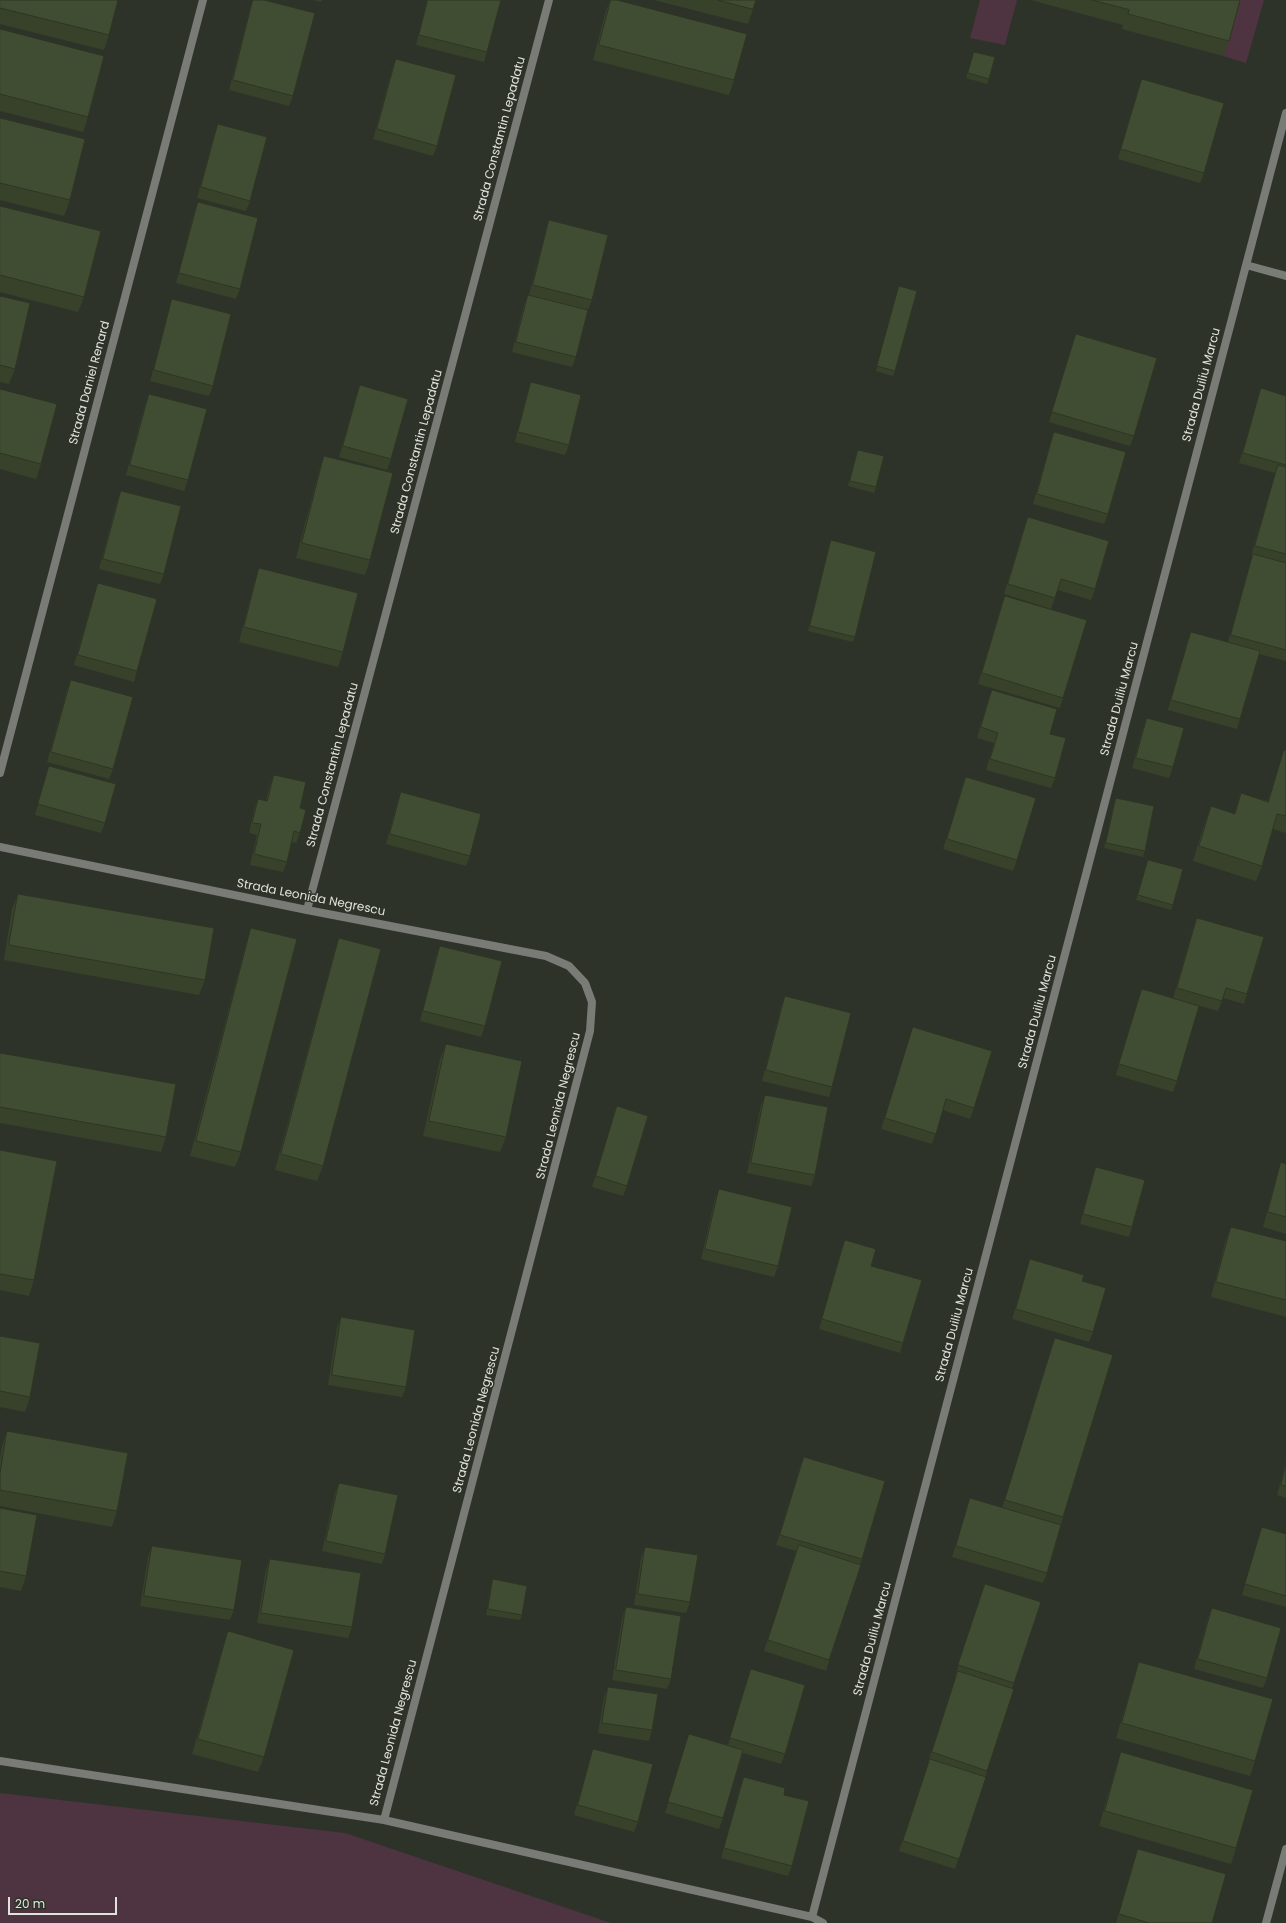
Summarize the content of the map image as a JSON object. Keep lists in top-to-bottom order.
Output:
{
  "streets": {
    "street": [
      "Strada Constantin Lepadatu",
      "Strada Daniel Renard",
      "Strada Duiliu Marcu",
      "Strada Leonida Negrescu"
    ]
  },
  "crossings": [
    ["Strada Constantin Lepadatu", "Strada Leonida Negrescu"]
  ],
  "scale_bar": "20 m"
}
